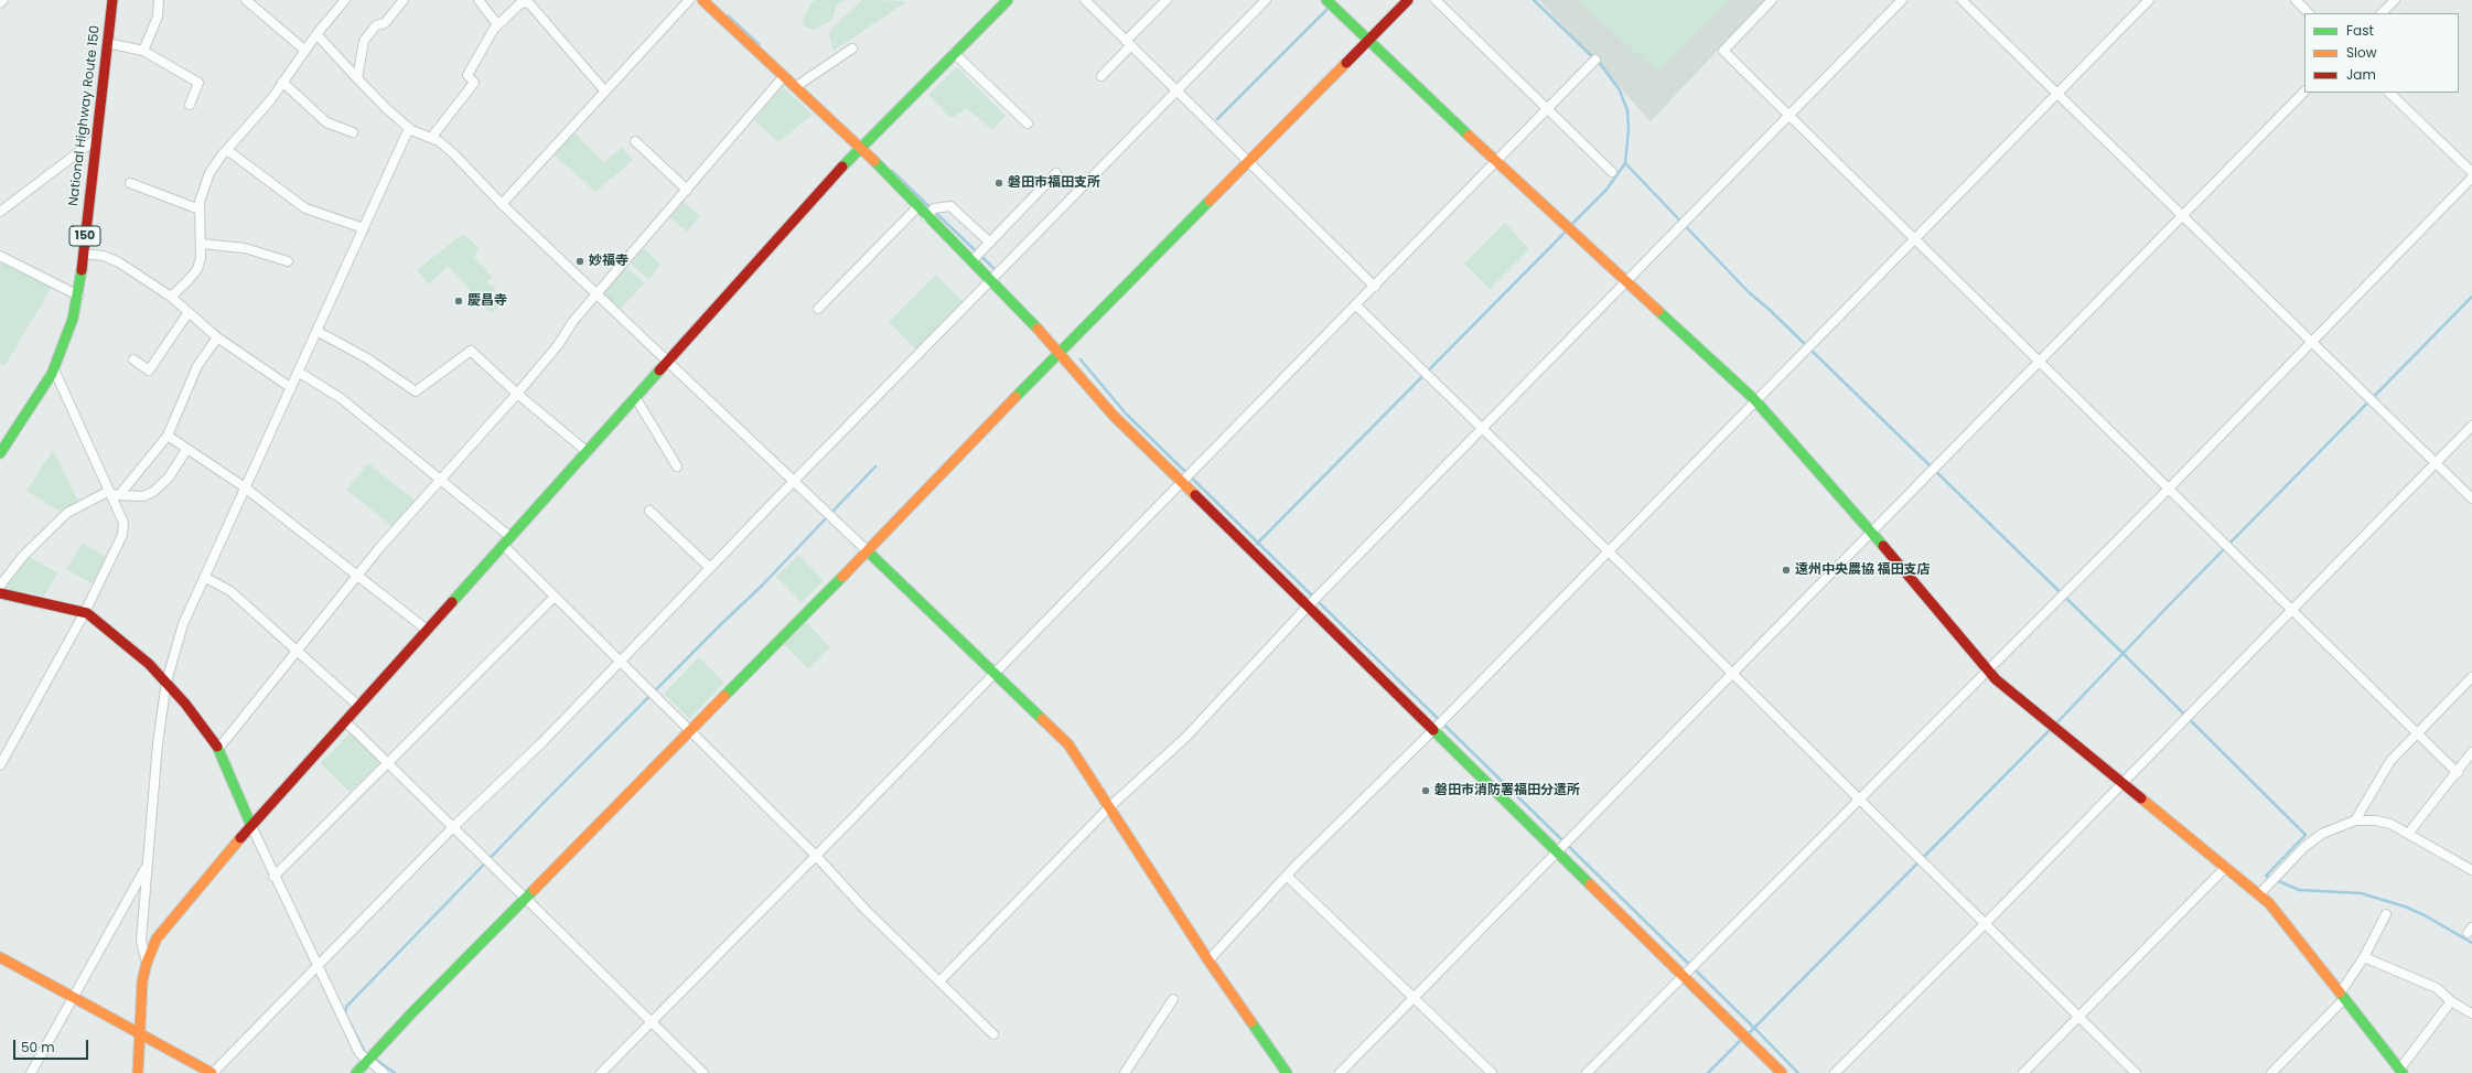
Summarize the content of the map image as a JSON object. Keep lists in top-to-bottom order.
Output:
{
  "streets": {
    "main road": ["National Highway Route 150", "150"]
  },
  "places": [
    "磐田市福田支所",
    "妙福寺",
    "慶昌寺",
    "遠州中央農協 福田支店",
    "磐田市消防署福田分遣所"
  ],
  "legend": ["Fast", "Slow", "Jam"],
  "scale_bar": "50 m"
}
